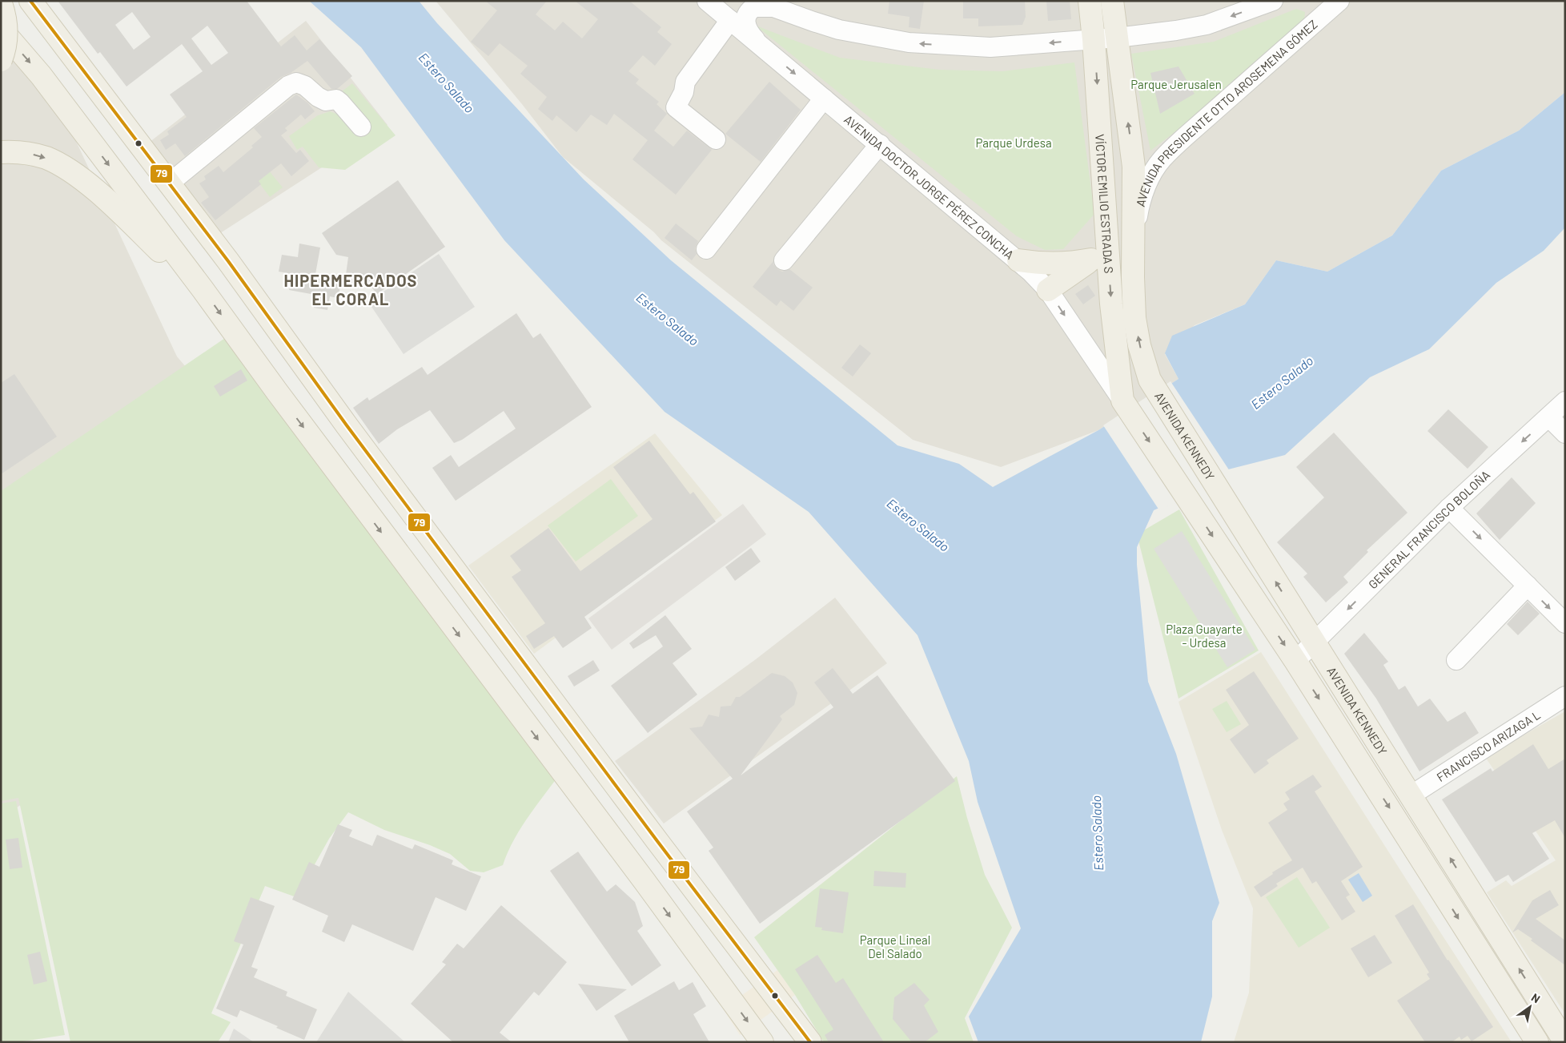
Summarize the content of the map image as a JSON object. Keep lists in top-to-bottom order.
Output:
{
  "streets": {
    "main road": ["VÍCTOR EMILIO ESTRADA S", "AVENIDA KENNEDY"],
    "street": [
      "AVENIDA PRESIDENTE OTTO AROSEMENA GÓMEZ",
      "AVENIDA DOCTOR JORGE PÉREZ CONCHA",
      "GENERAL FRANCISCO BOLOÑA",
      "FRANCISCO ARIZAGA L"
    ]
  },
  "crossings": [
    ["AVENIDA PRESIDENTE OTTO AROSEMENA GÓMEZ", "VÍCTOR EMILIO ESTRADA S"],
    ["AVENIDA DOCTOR JORGE PÉREZ CONCHA", "VÍCTOR EMILIO ESTRADA S"],
    ["AVENIDA DOCTOR JORGE PÉREZ CONCHA", "AVENIDA KENNEDY"],
    ["VÍCTOR EMILIO ESTRADA S", "AVENIDA KENNEDY"],
    ["AVENIDA KENNEDY", "GENERAL FRANCISCO BOLOÑA"],
    ["AVENIDA KENNEDY", "FRANCISCO ARIZAGA L"]
  ],
  "one_way": ["AVENIDA DOCTOR JORGE PÉREZ CONCHA"],
  "districts": ["HIPERMERCADOS EL CORAL"],
  "water": ["Estero Salado"],
  "parks": [
    "Parque Jerusalen",
    "Parque Urdesa",
    "Plaza Guayarte - Urdesa",
    "Parque Lineal Del Salado"
  ],
  "lines": ["transit line 79"],
  "north": "top right"
}
